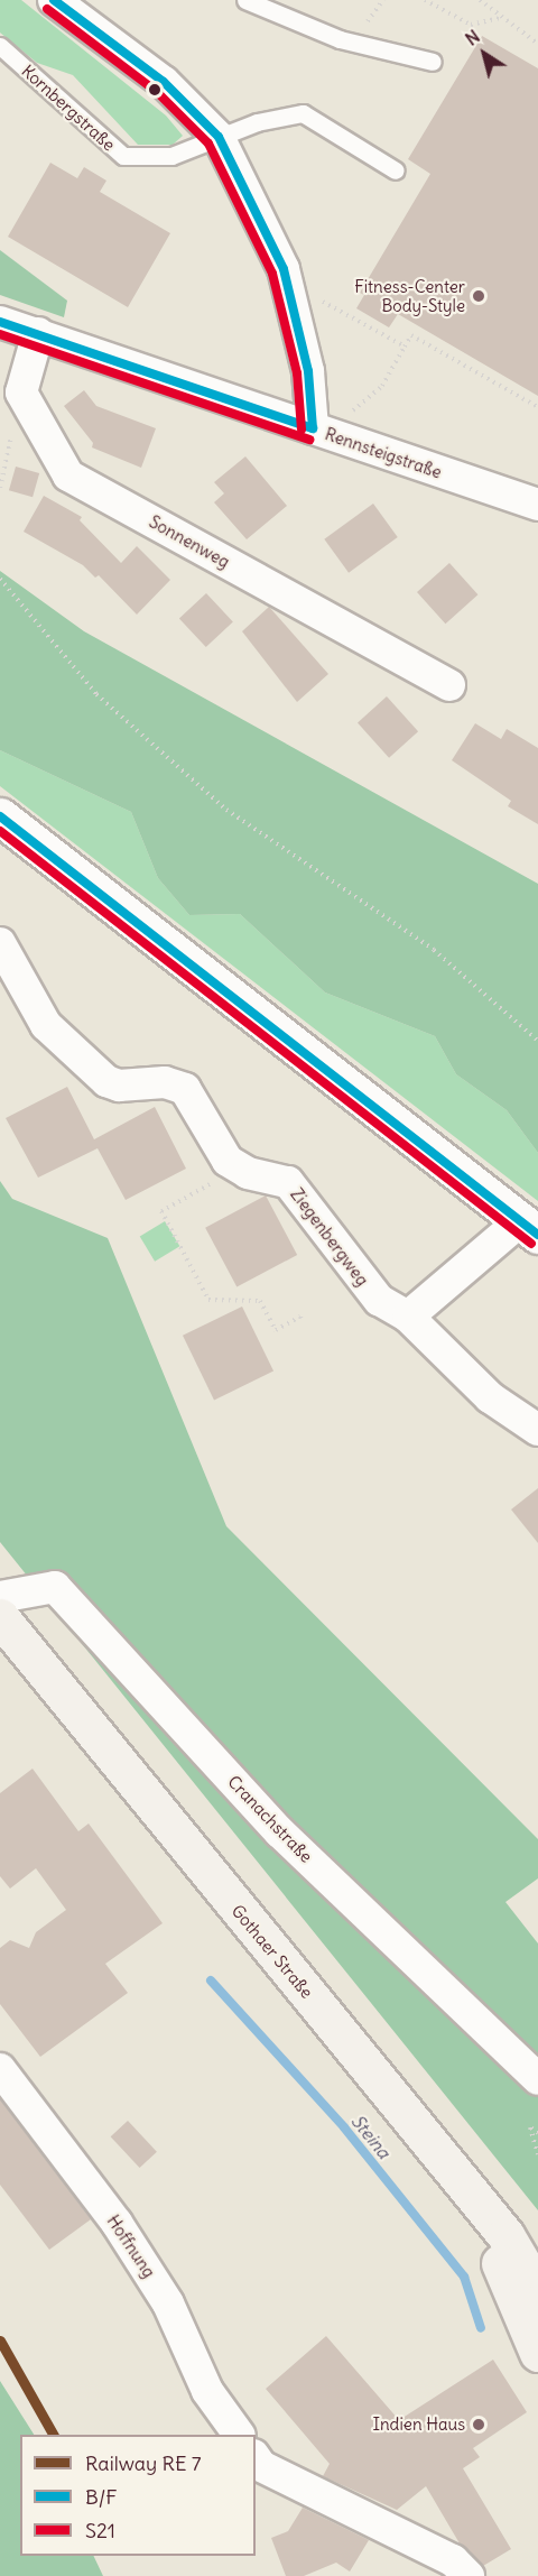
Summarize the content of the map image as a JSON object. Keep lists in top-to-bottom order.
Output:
{
  "streets": {
    "main road": ["Gothaer Straße"],
    "street": [
      "Rennsteigstraße",
      "Sonnenweg",
      "Ziegenbergweg",
      "Cranachstraße",
      "Hoffnung"
    ],
    "lane": ["Kornbergstraße"]
  },
  "crossings": [
    ["Rennsteigstraße", "Sonnenweg"]
  ],
  "water": ["Steina"],
  "places": ["Fitness-Center Body-Style", "Indien Haus"],
  "lines": ["transit line B/F", "transit line S21"],
  "legend": ["Railway RE 7", "B/F", "S21"],
  "north": "top left"
}
